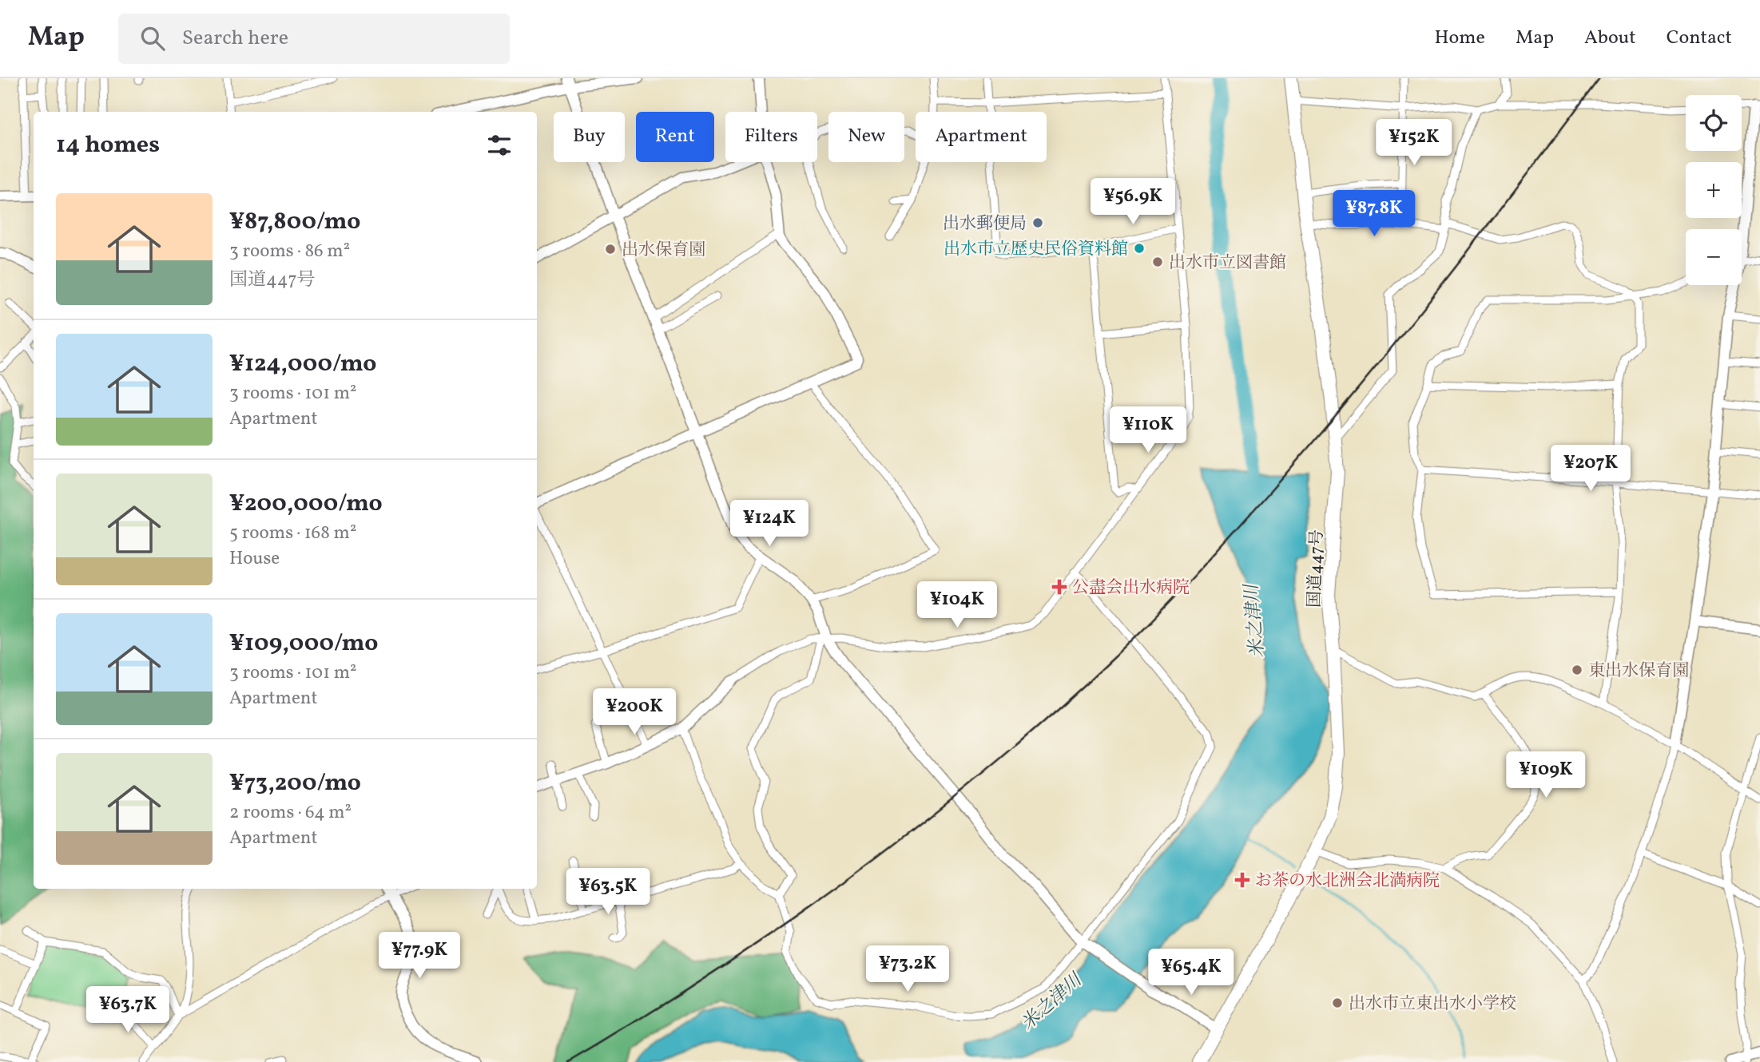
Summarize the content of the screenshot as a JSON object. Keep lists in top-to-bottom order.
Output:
{
  "streets": {
    "highway": ["国道447号"]
  },
  "water": ["米之津川"],
  "places": {
    "other": [
      "出水郵便局",
      "出水市立歴史民俗資料館",
      "出水保育園",
      "出水市立図書館",
      "東出水保育園",
      "出水市立東出水小学校"
    ],
    "health": ["公盡会出水病院", "お茶の水北洲会北満病院"]
  },
  "page": {
    "header": "Map",
    "search": "Search here",
    "nav": [
      "Home",
      "Map",
      "About",
      "Contact"
    ],
    "map_buttons": ["+", "−"],
    "chip": [
      "Buy",
      "Rent",
      "Filters",
      "New",
      "Apartment"
    ],
    "heading": "14 homes",
    "price": [
      "¥152K",
      "¥56.9K",
      "¥87.8K",
      "¥110K",
      "¥207K",
      "¥124K",
      "¥104K",
      "¥200K",
      "¥109K",
      "¥63.5K",
      "¥77.9K",
      "¥73.2K",
      "¥65.4K",
      "¥63.7K"
    ],
    "list": [
      {
        "name": "¥87,800/mo",
        "note": "3 rooms · 86 m² · 国道447号"
      },
      {
        "name": "¥124,000/mo",
        "note": "3 rooms · 101 m² · Apartment"
      },
      {
        "name": "¥200,000/mo",
        "note": "5 rooms · 168 m² · House"
      },
      {
        "name": "¥109,000/mo",
        "note": "3 rooms · 101 m² · Apartment"
      },
      {
        "name": "¥73,200/mo",
        "note": "2 rooms · 64 m² · Apartment"
      }
    ]
  }
}
